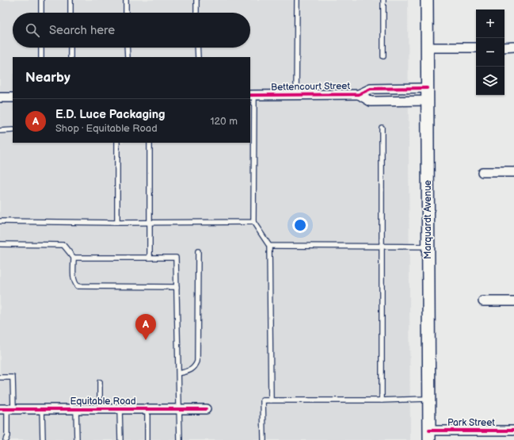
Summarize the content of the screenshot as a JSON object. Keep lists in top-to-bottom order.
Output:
{
  "streets": {
    "main road": ["Marquardt Avenue"],
    "street": ["Bettencourt Street", "Equitable Road", "Park Street"]
  },
  "crossings": [
    ["Bettencourt Street", "Marquardt Avenue"],
    ["Marquardt Avenue", "Park Street"]
  ],
  "page": {
    "map_buttons": ["+", "−"],
    "search": "Search here",
    "heading": "Nearby",
    "list": [
      {
        "mark": "A",
        "name": "E.D. Luce Packaging",
        "note": "Shop · Equitable Road",
        "value": "120 m"
      }
    ],
    "pins": "A"
  }
}
